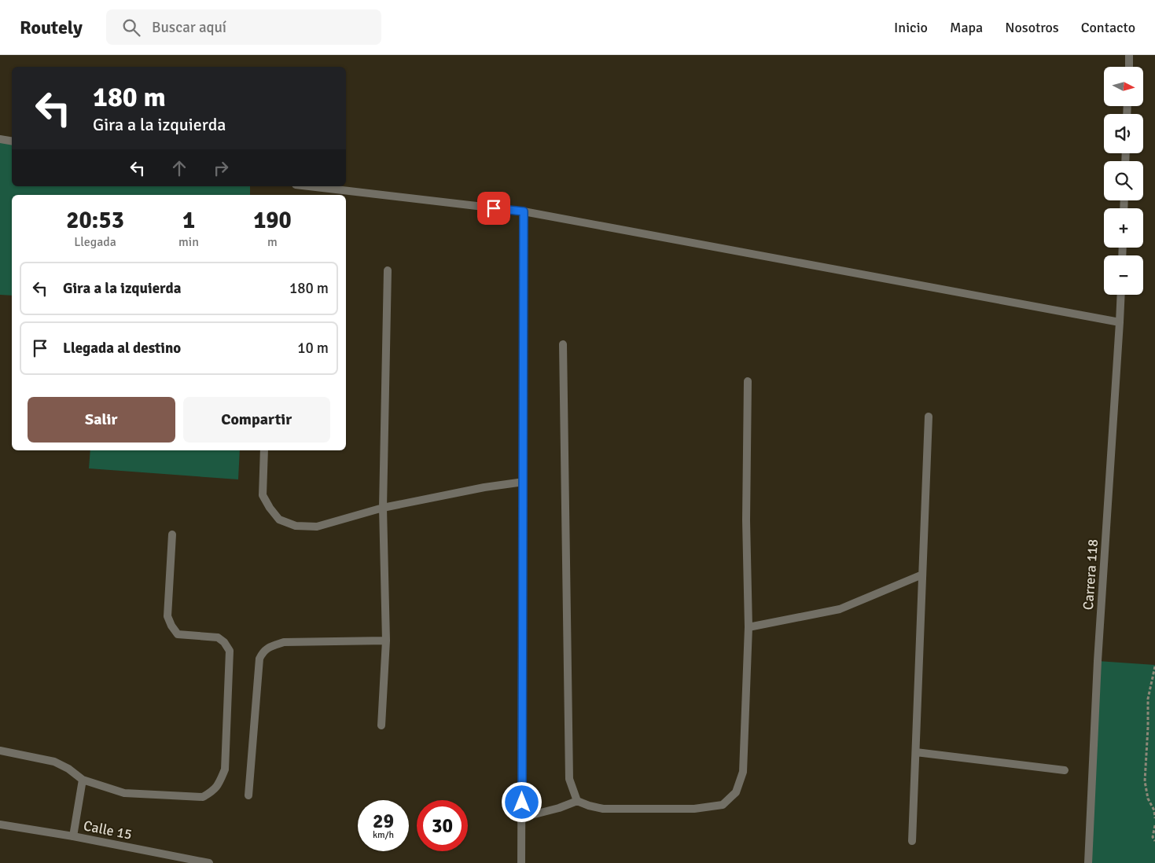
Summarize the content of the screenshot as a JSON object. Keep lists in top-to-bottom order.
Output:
{
  "streets": {
    "street": ["Carrera 118", "Calle 15"]
  },
  "north": "right",
  "page": {
    "header": "Routely",
    "search": "Buscar aquí",
    "nav": [
      "Inicio",
      "Mapa",
      "Nosotros",
      "Contacto"
    ],
    "map_buttons": ["+", "−"],
    "turn": ["180 m", "Gira a la izquierda"],
    "eta": [
      "20:53",
      "Llegada",
      "1",
      "min",
      "190",
      "m"
    ],
    "list": [
      {
        "name": "Gira a la izquierda",
        "value": "180 m"
      },
      {
        "name": "Llegada al destino",
        "value": "10 m"
      }
    ],
    "buttons": ["Salir", "Compartir"],
    "speed": "29 km/h",
    "limit": "30"
  }
}
